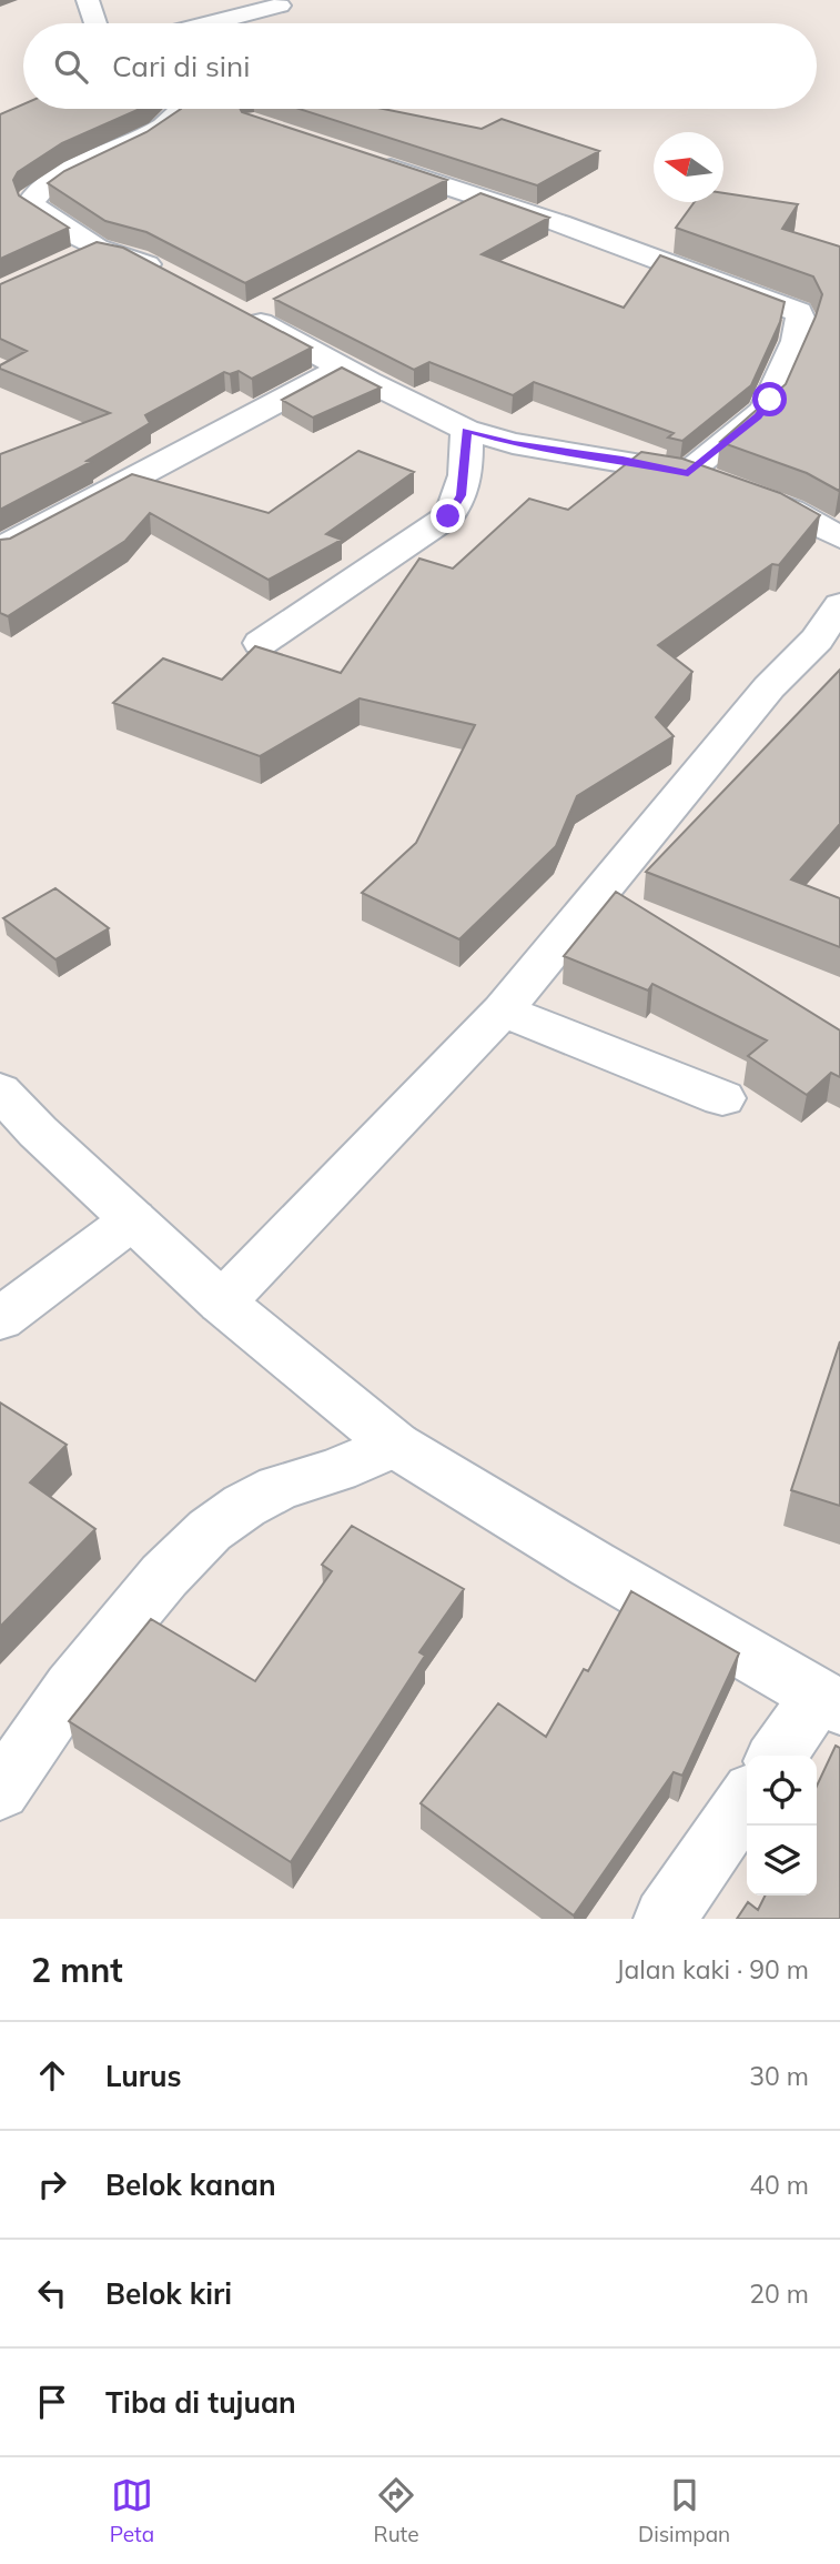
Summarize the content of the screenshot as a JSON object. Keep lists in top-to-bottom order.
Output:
{
  "north": "left",
  "page": {
    "search": "Cari di sini",
    "heading": ["2 mnt", "Jalan kaki · 90 m"],
    "list": [
      ["Lurus", "30 m"],
      ["Belok kanan", "40 m"],
      ["Belok kiri", "20 m"],
      "Tiba di tujuan"
    ],
    "nav": ["Peta", "Rute", "Disimpan"]
  }
}
